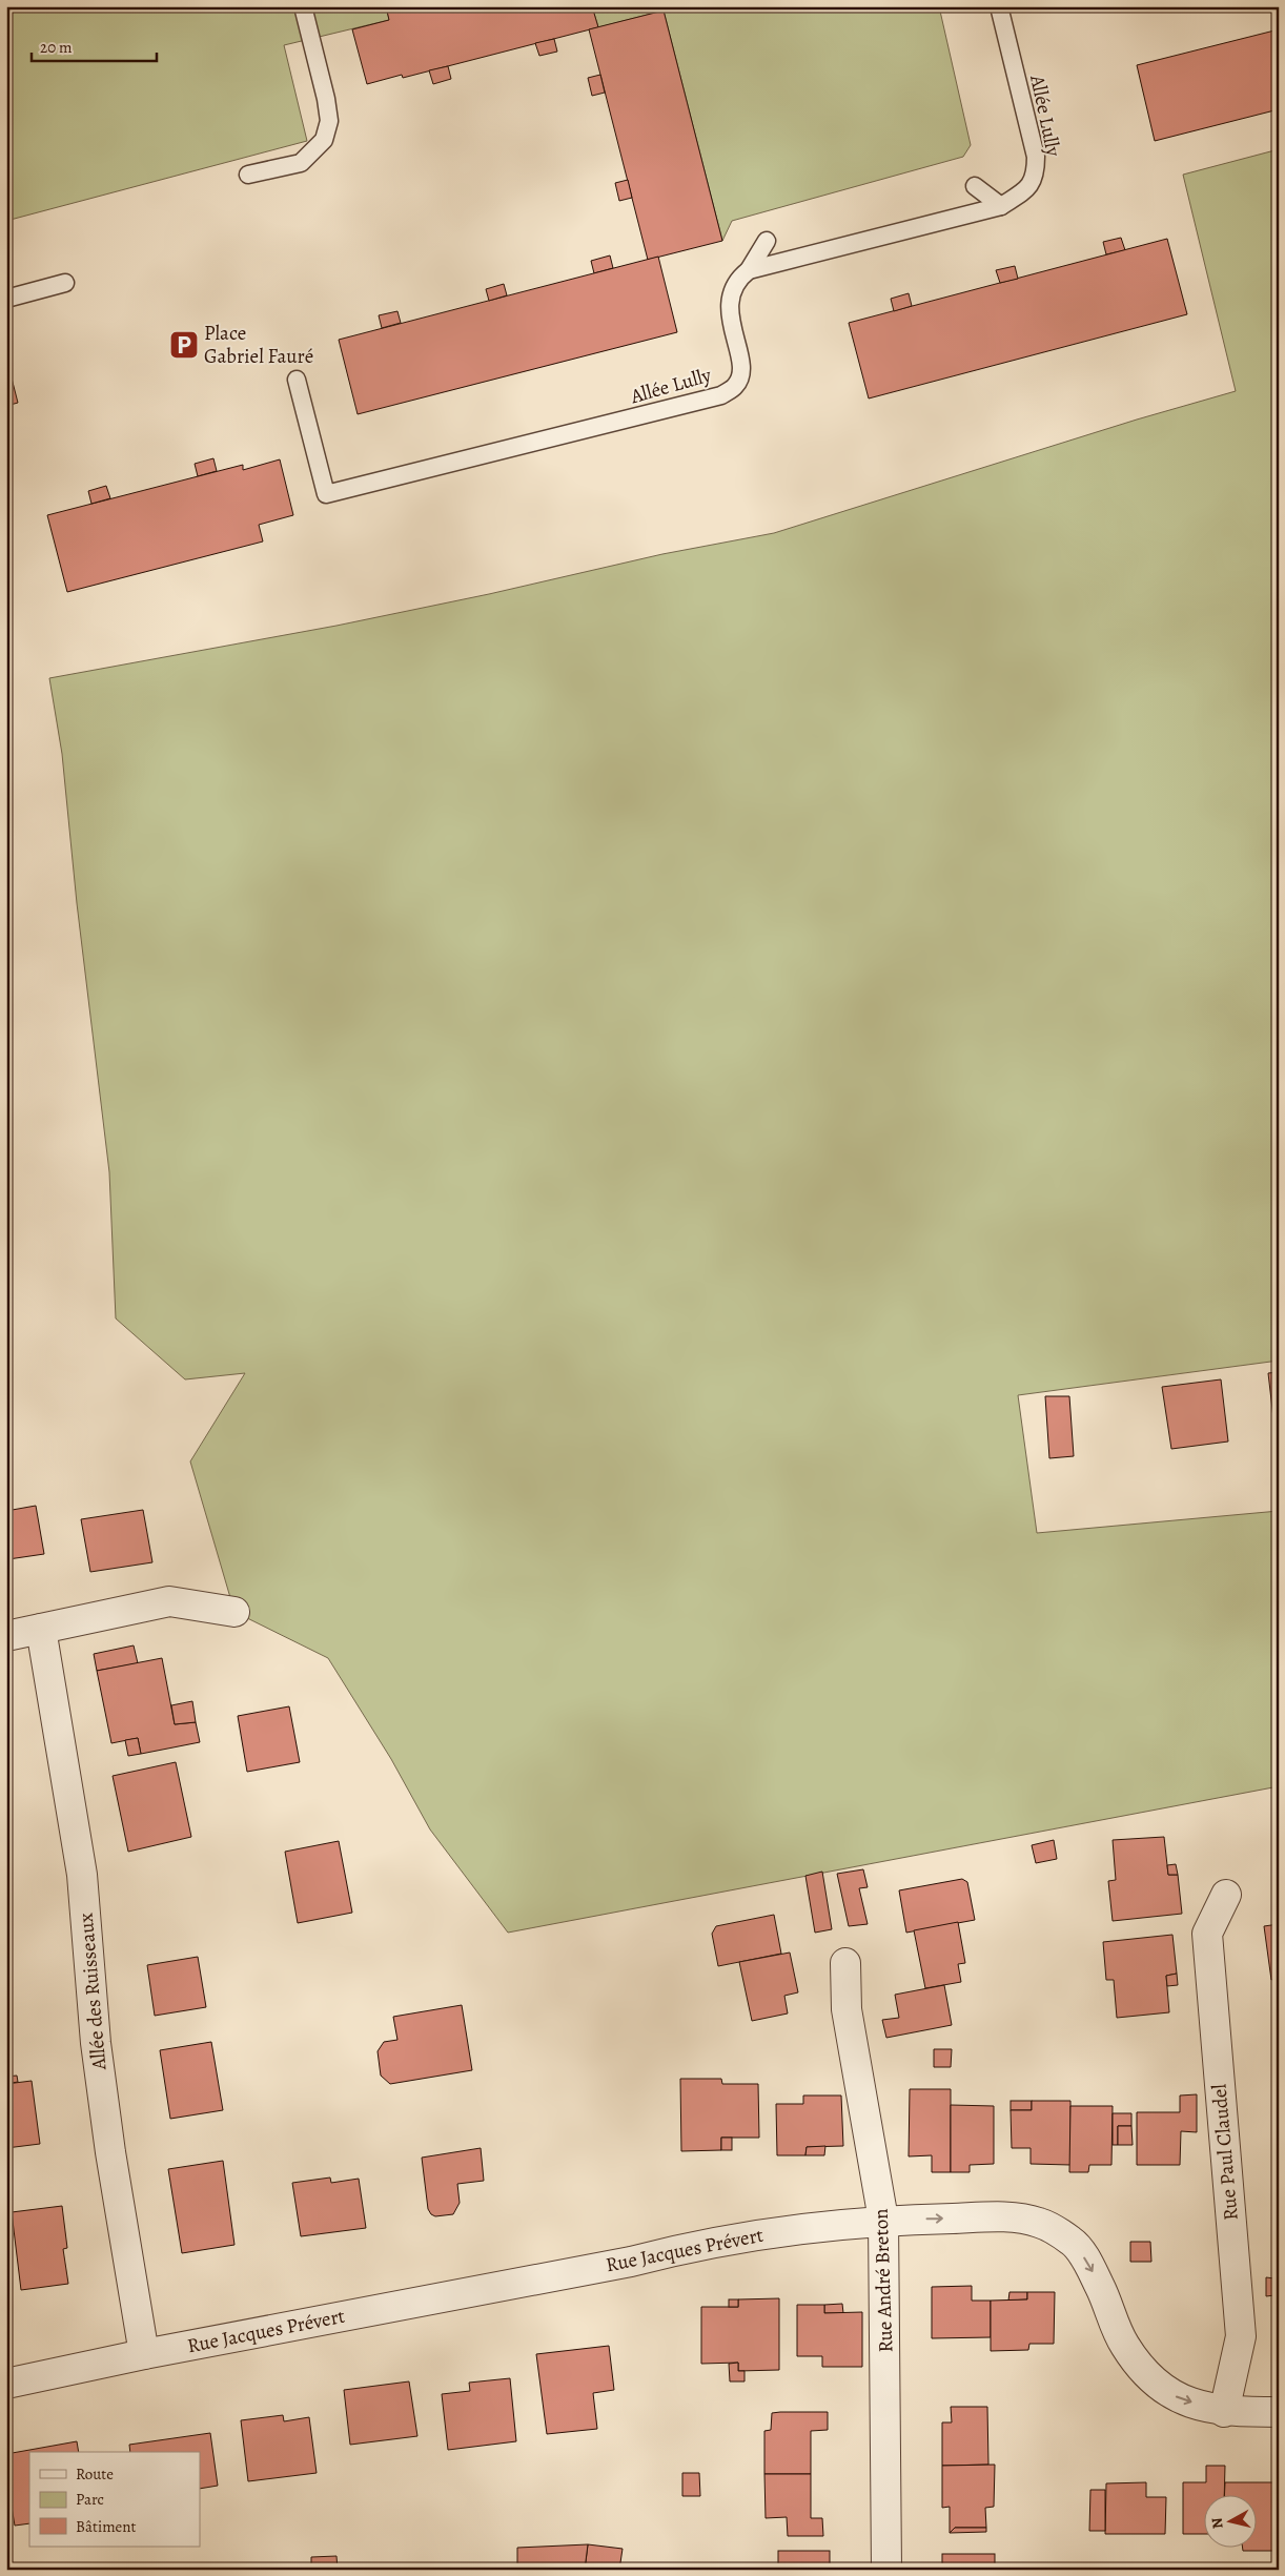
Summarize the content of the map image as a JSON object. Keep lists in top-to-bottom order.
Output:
{
  "streets": {
    "street": [
      "Allée des Ruisseaux",
      "Rue Paul Claudel",
      "Rue Jacques Prévert",
      "Rue André Breton"
    ],
    "lane": ["Allée Lully"]
  },
  "crossings": [
    ["Allée des Ruisseaux", "Rue Jacques Prévert"],
    ["Rue Paul Claudel", "Rue Jacques Prévert"],
    ["Rue Jacques Prévert", "Rue André Breton"]
  ],
  "places": {
    "parking": ["Place Gabriel Fauré"]
  },
  "legend": ["Route", "Parc", "Bâtiment"],
  "scale_bar": "20 m",
  "north": "left"
}
